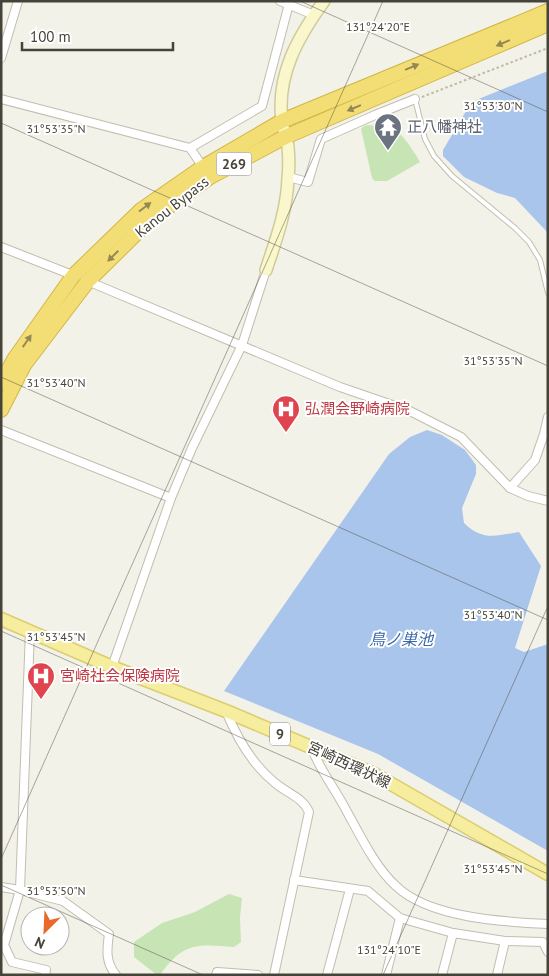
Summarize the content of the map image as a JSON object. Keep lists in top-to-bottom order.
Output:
{
  "streets": {
    "highway": ["269", "Kanou Bypass"],
    "main road": ["9", "宮崎西環状線"]
  },
  "water": ["鳥ノ巣池"],
  "places": {
    "temple": ["正八幡神社"],
    "hospital": ["弘潤会野崎病院", "宮崎社会保険病院"]
  },
  "scale_bar": "100 m",
  "north": "bottom left",
  "coordinates": [
    "131°24'20\"E",
    "31°53'30\"N",
    "31°53'35\"N",
    "31°53'40\"N",
    "31°53'45\"N",
    "31°53'50\"N",
    "131°24'10\"E"
  ]
}
